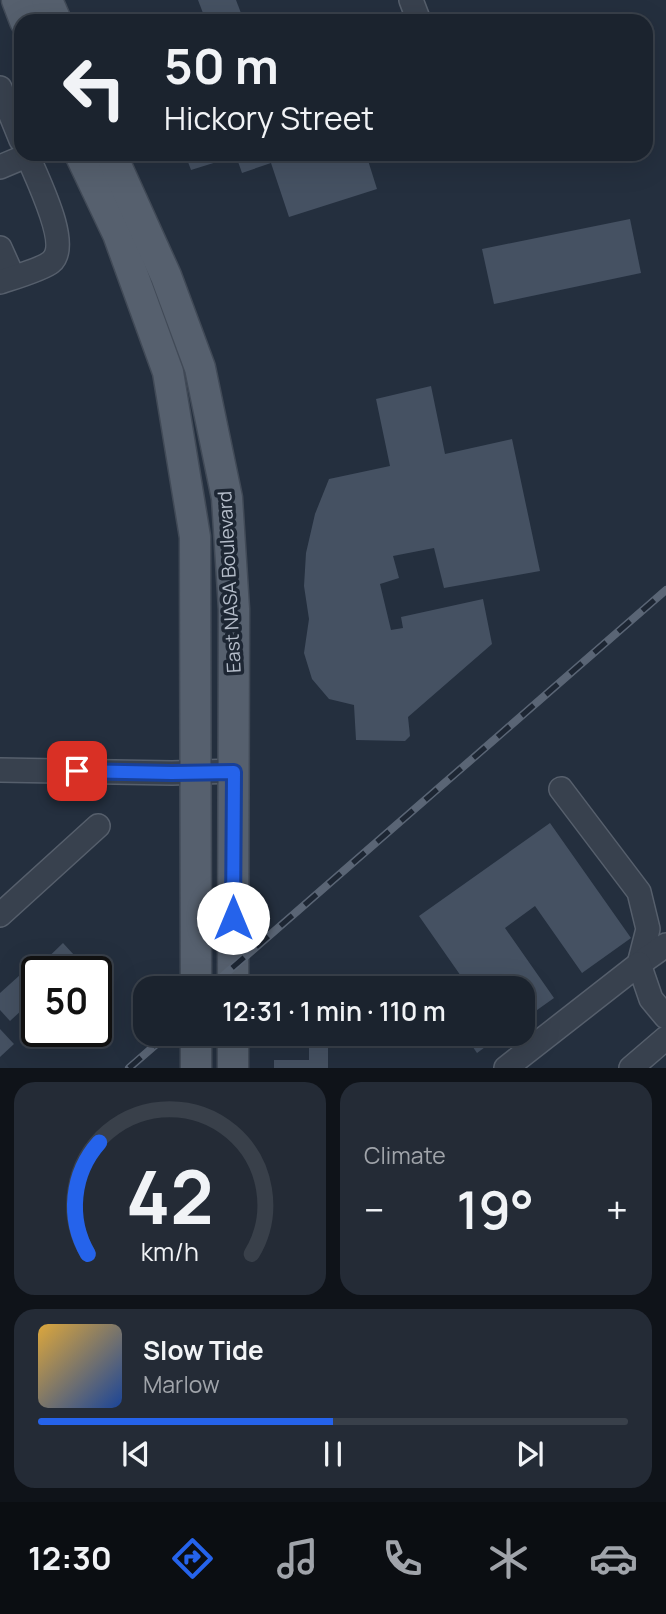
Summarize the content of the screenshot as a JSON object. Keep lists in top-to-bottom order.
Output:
{
  "streets": {
    "main road": ["East NASA Boulevard"]
  },
  "page": {
    "turn": ["50 m", "Hickory Street"],
    "limit": "50",
    "trip": "12:31 · 1 min · 110 m",
    "tile": "Climate",
    "heat": ["−", "19°", "+"],
    "song": ["Slow Tide", "Marlow"],
    "tabs": "12:30",
    "gauge": ["42", "km/h"]
  }
}
